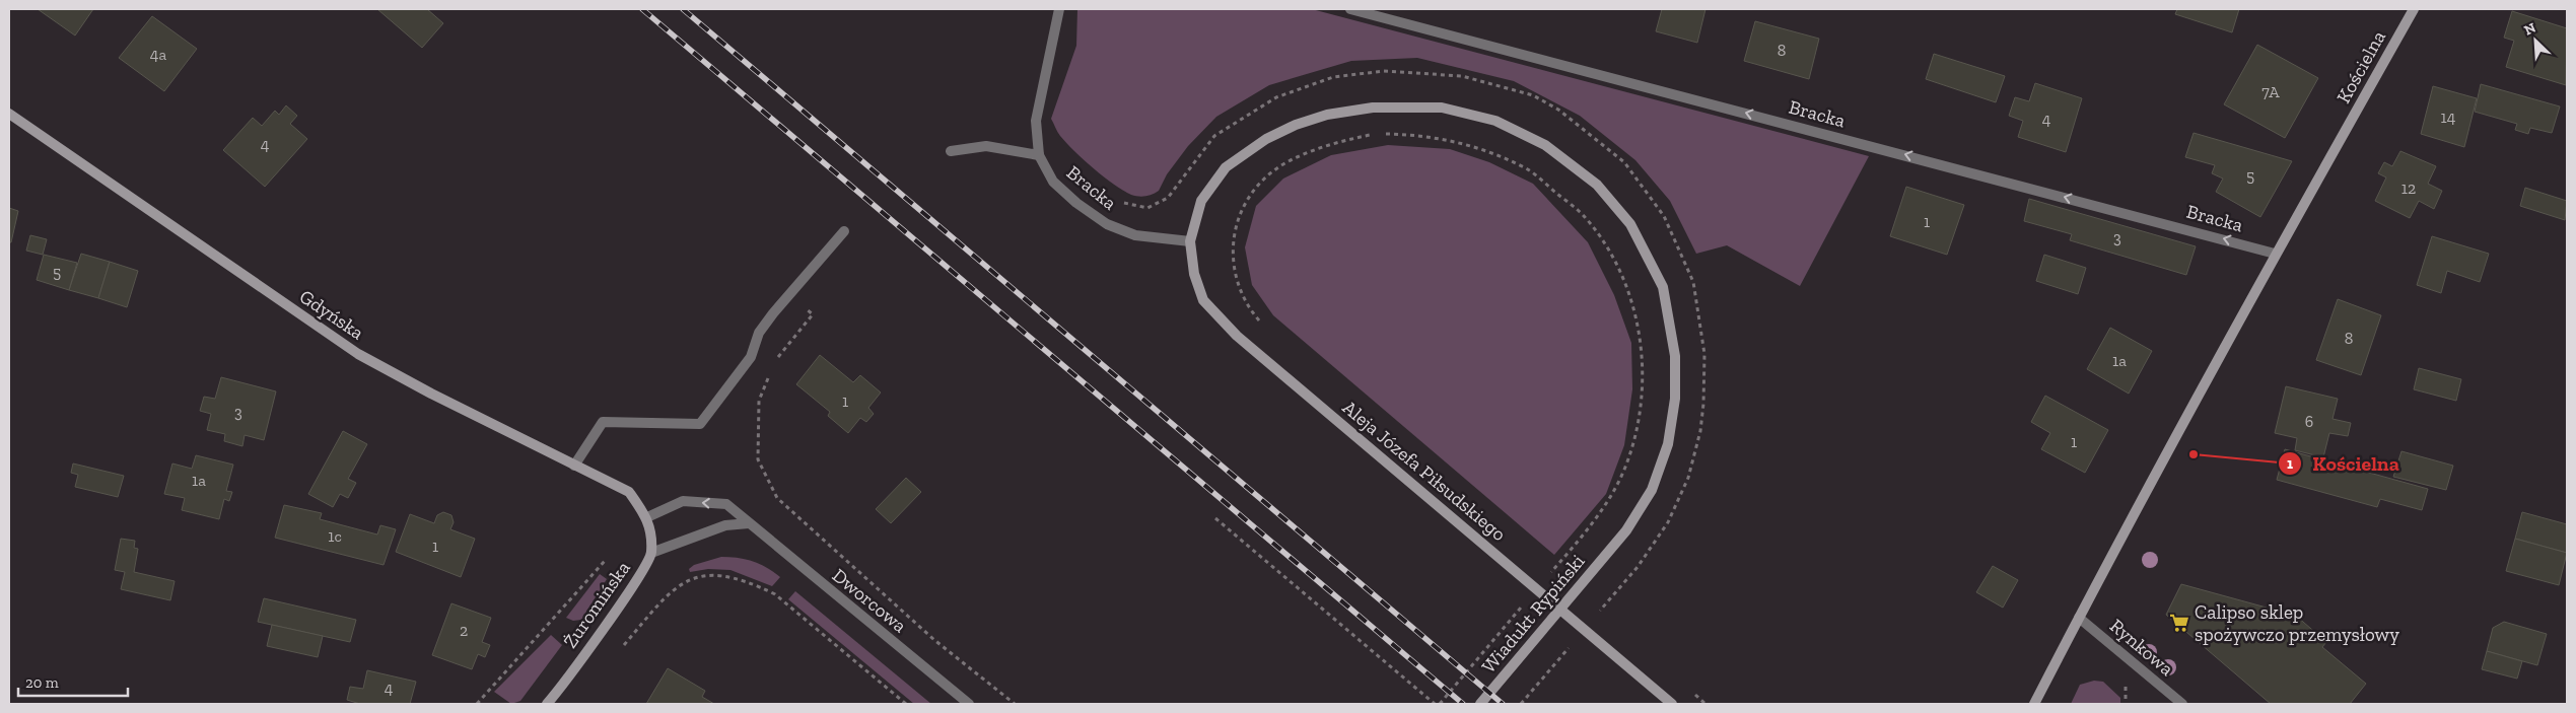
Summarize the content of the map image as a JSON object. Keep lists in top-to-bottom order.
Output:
{
  "streets": {
    "main road": [
      "Kościelna",
      "Gdyńska",
      "Aleja Józefa Piłsudskiego",
      "Żuromińska",
      "Wiadukt Rypiński"
    ],
    "street": ["Bracka", "Dworcowa", "Rynkowa"]
  },
  "crossings": [
    ["Kościelna", "Bracka"],
    ["Kościelna", "Rynkowa"],
    ["Bracka", "Aleja Józefa Piłsudskiego"],
    ["Bracka", "Wiadukt Rypiński"],
    ["Gdyńska", "Dworcowa"],
    ["Gdyńska", "Żuromińska"],
    ["Aleja Józefa Piłsudskiego", "Wiadukt Rypiński"],
    ["Dworcowa", "Żuromińska"]
  ],
  "one_way": ["Bracka"],
  "places": {
    "other": ["Kościelna"],
    "supermarket": ["Calipso sklep spożywczo przemysłowy"]
  },
  "house_numbers": [
    "8",
    "4a",
    "7A",
    "14",
    "4",
    "4",
    "5",
    "12",
    "1",
    "3",
    "5",
    "8",
    "1a",
    "1",
    "3",
    "6",
    "1",
    "1a",
    "1c",
    "1",
    "2",
    "4"
  ],
  "scale_bar": "20 m",
  "north": "top left"
}
